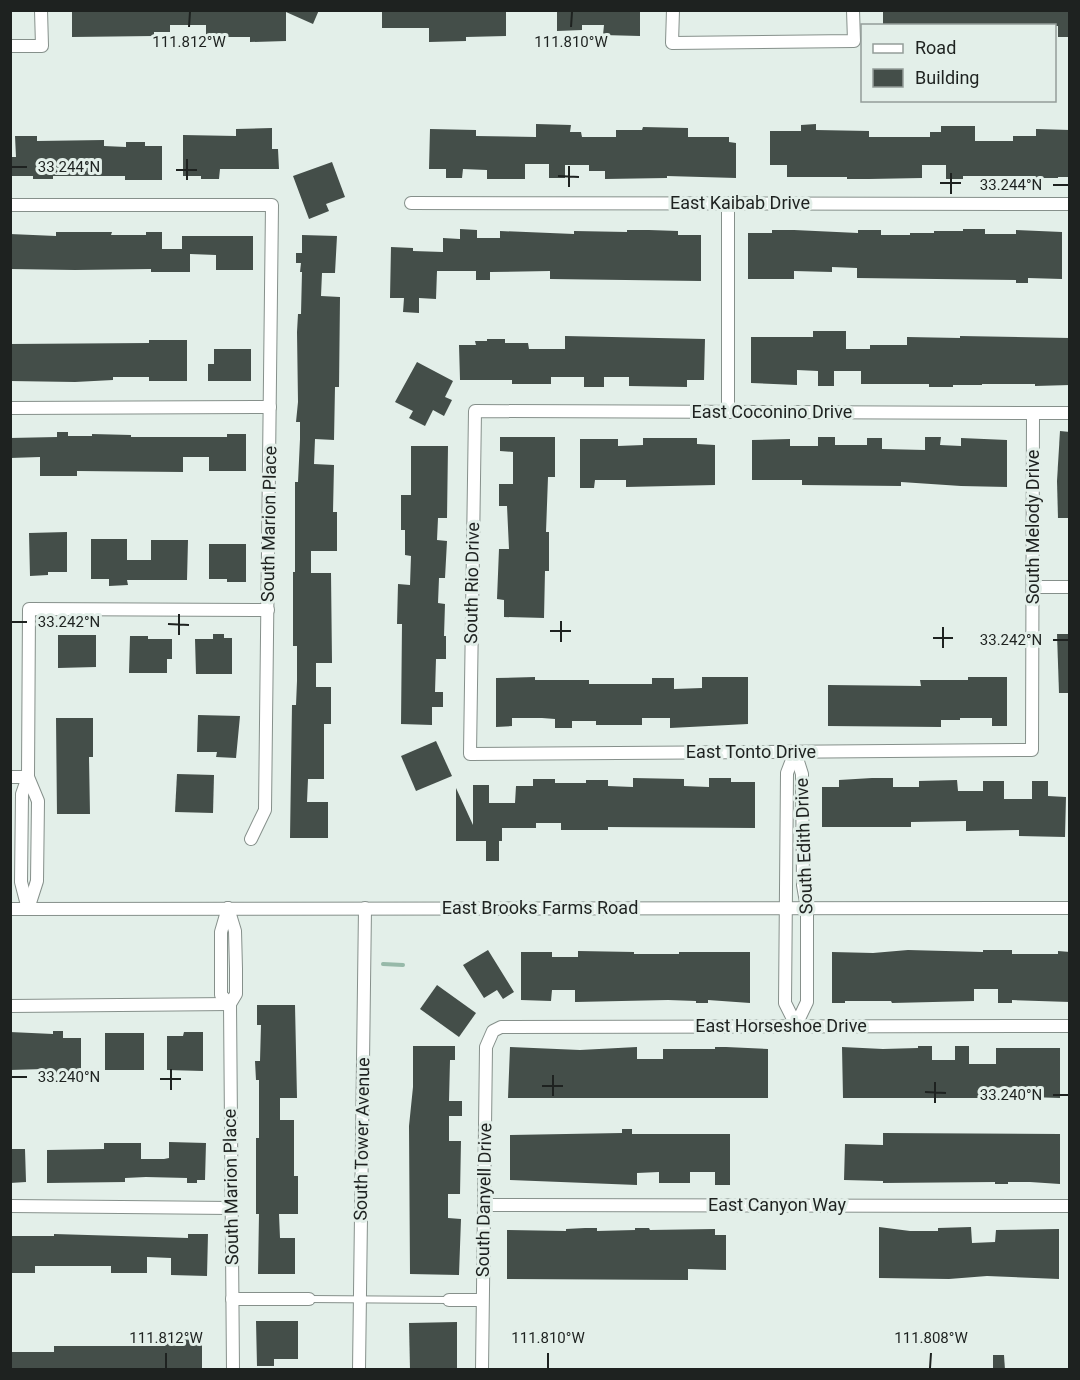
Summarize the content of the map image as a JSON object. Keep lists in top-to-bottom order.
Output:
{
  "streets": {
    "street": [
      "East Kaibab Drive",
      "East Coconino Drive",
      "South Marion Place",
      "South Melody Drive",
      "South Rio Drive",
      "East Tonto Drive",
      "South Edith Drive",
      "East Brooks Farms Road",
      "East Horseshoe Drive",
      "South Tower Avenue",
      "South Danyell Drive",
      "East Canyon Way"
    ]
  },
  "crossings": [
    ["East Coconino Drive", "South Melody Drive"],
    ["East Coconino Drive", "South Rio Drive"],
    ["South Marion Place", "East Brooks Farms Road"],
    ["South Melody Drive", "East Tonto Drive"],
    ["South Rio Drive", "East Tonto Drive"],
    ["East Tonto Drive", "South Edith Drive"],
    ["South Edith Drive", "East Brooks Farms Road"],
    ["South Edith Drive", "East Horseshoe Drive"],
    ["East Brooks Farms Road", "South Tower Avenue"],
    ["East Horseshoe Drive", "South Danyell Drive"],
    ["South Danyell Drive", "East Canyon Way"]
  ],
  "legend": ["Road", "Building"],
  "coordinates": [
    "111.812°W",
    "111.810°W",
    "33.244°N",
    "33.242°N",
    "33.240°N",
    "111.808°W"
  ]
}
